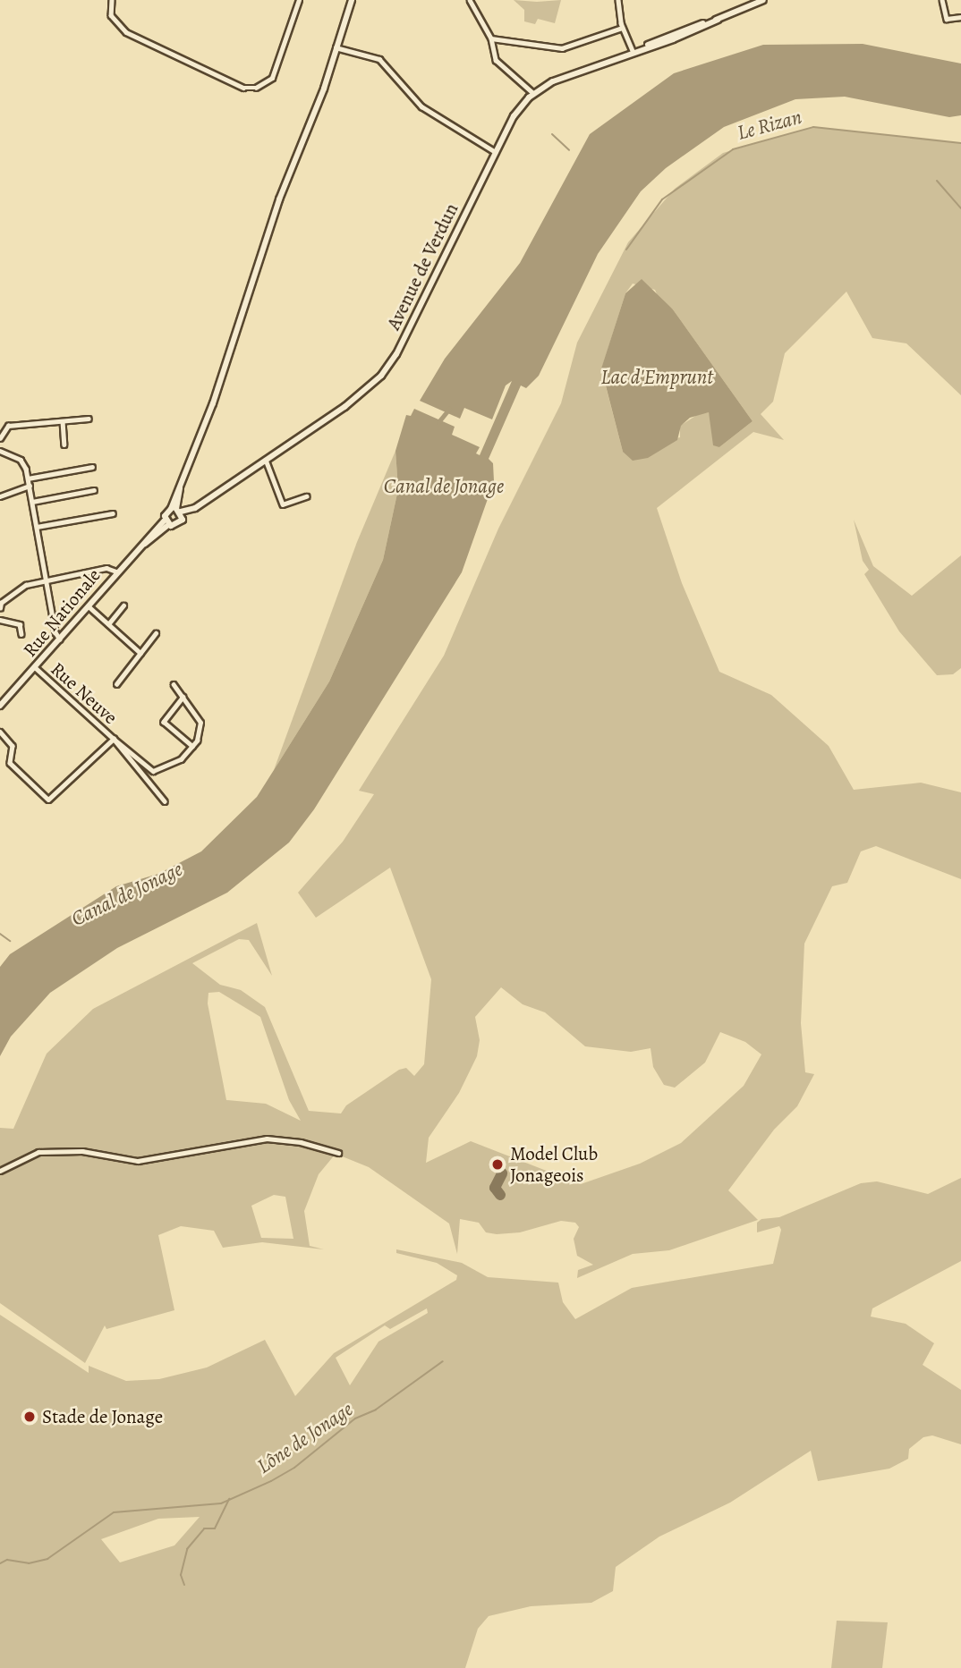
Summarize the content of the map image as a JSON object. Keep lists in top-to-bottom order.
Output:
{
  "streets": {
    "main road": ["Avenue de Verdun", "Rue Nationale"],
    "street": ["Rue Neuve"]
  },
  "crossings": [
    ["Avenue de Verdun", "Rue Nationale"],
    ["Rue Nationale", "Rue Neuve"]
  ],
  "water": [
    "Le Rizan",
    "Lac d'Emprunt",
    "Canal de Jonage",
    "Lône de Jonage"
  ],
  "places": ["Model Club Jonageois", "Stade de Jonage"]
}
